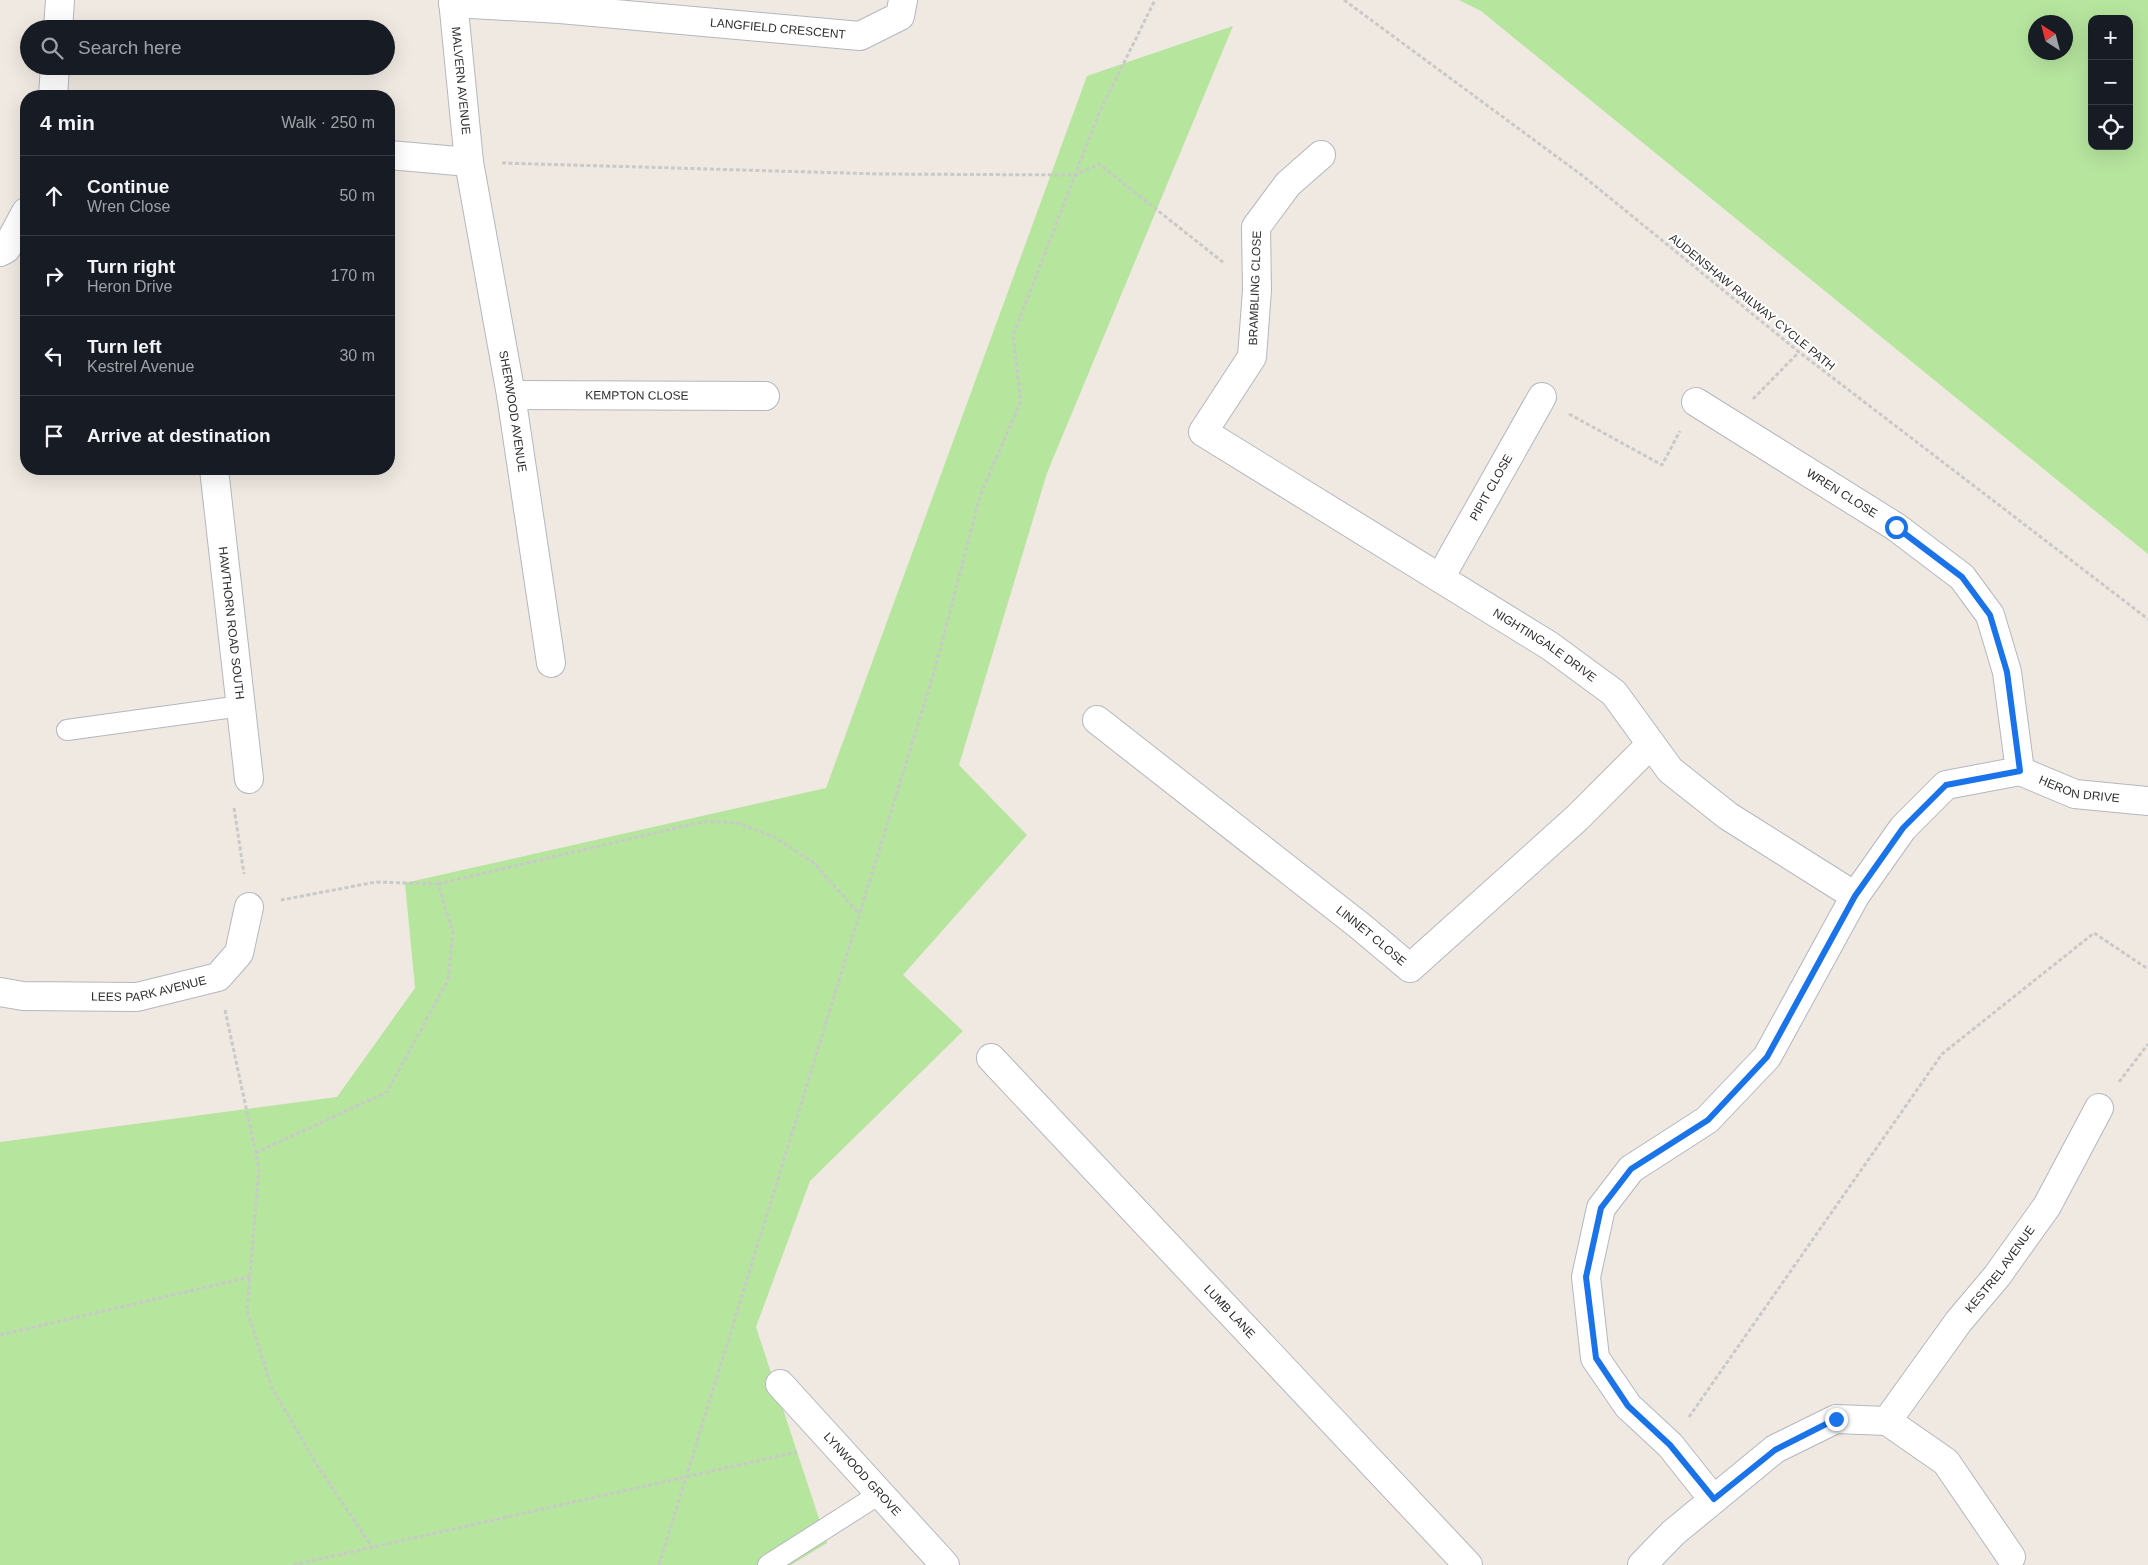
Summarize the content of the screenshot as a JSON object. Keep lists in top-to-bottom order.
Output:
{
  "streets": {
    "street": [
      "LANGFIELD CRESCENT",
      "MALVERN AVENUE",
      "BRAMBLING CLOSE",
      "KEMPTON CLOSE",
      "SHERWOOD AVENUE",
      "PIPIT CLOSE",
      "WREN CLOSE",
      "HAWTHORN ROAD SOUTH",
      "NIGHTINGALE DRIVE",
      "HERON DRIVE",
      "LINNET CLOSE",
      "LEES PARK AVENUE",
      "KESTREL AVENUE",
      "LUMB LANE",
      "LYNWOOD GROVE"
    ],
    "path": ["AUDENSHAW RAILWAY CYCLE PATH"]
  },
  "crossings": [
    ["LANGFIELD CRESCENT", "MALVERN AVENUE"],
    ["MALVERN AVENUE", "SHERWOOD AVENUE"],
    ["BRAMBLING CLOSE", "NIGHTINGALE DRIVE"],
    ["KEMPTON CLOSE", "SHERWOOD AVENUE"],
    ["PIPIT CLOSE", "NIGHTINGALE DRIVE"],
    ["WREN CLOSE", "HERON DRIVE"],
    ["NIGHTINGALE DRIVE", "LINNET CLOSE"]
  ],
  "north": "top left",
  "page": {
    "map_buttons": ["+", "−"],
    "search": "Search here",
    "heading": ["4 min", "Walk · 250 m"],
    "list": [
      ["Continue", "Wren Close", "50 m"],
      ["Turn right", "Heron Drive", "170 m"],
      ["Turn left", "Kestrel Avenue", "30 m"],
      "Arrive at destination"
    ]
  }
}
